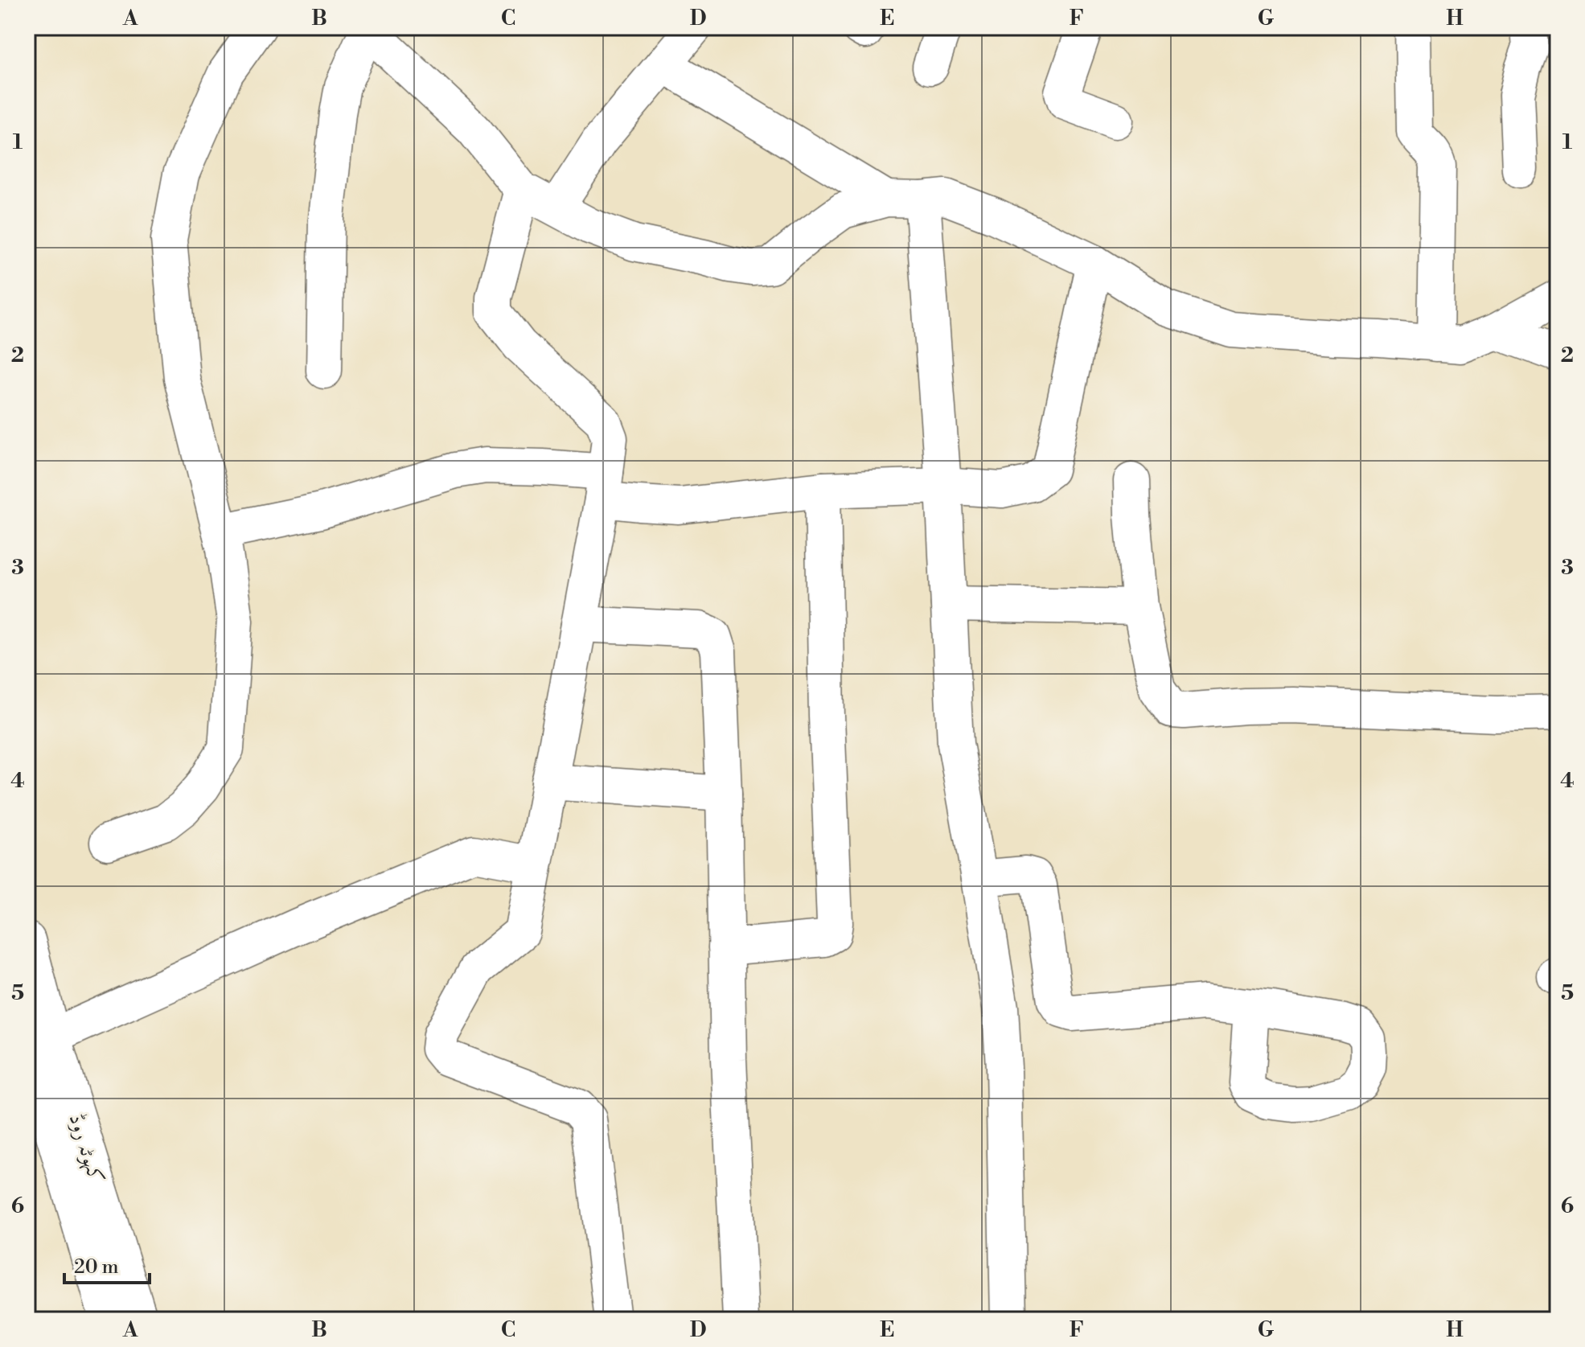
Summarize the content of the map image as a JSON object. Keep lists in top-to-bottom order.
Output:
{
  "streets": {
    "street": ["کہوٹہ روڈ"]
  },
  "scale_bar": "20 m",
  "grid": {
    "columns": [
      "A",
      "B",
      "C",
      "D",
      "E",
      "F",
      "G",
      "H"
    ],
    "rows": [
      "1",
      "2",
      "3",
      "4",
      "5",
      "6"
    ]
  }
}
